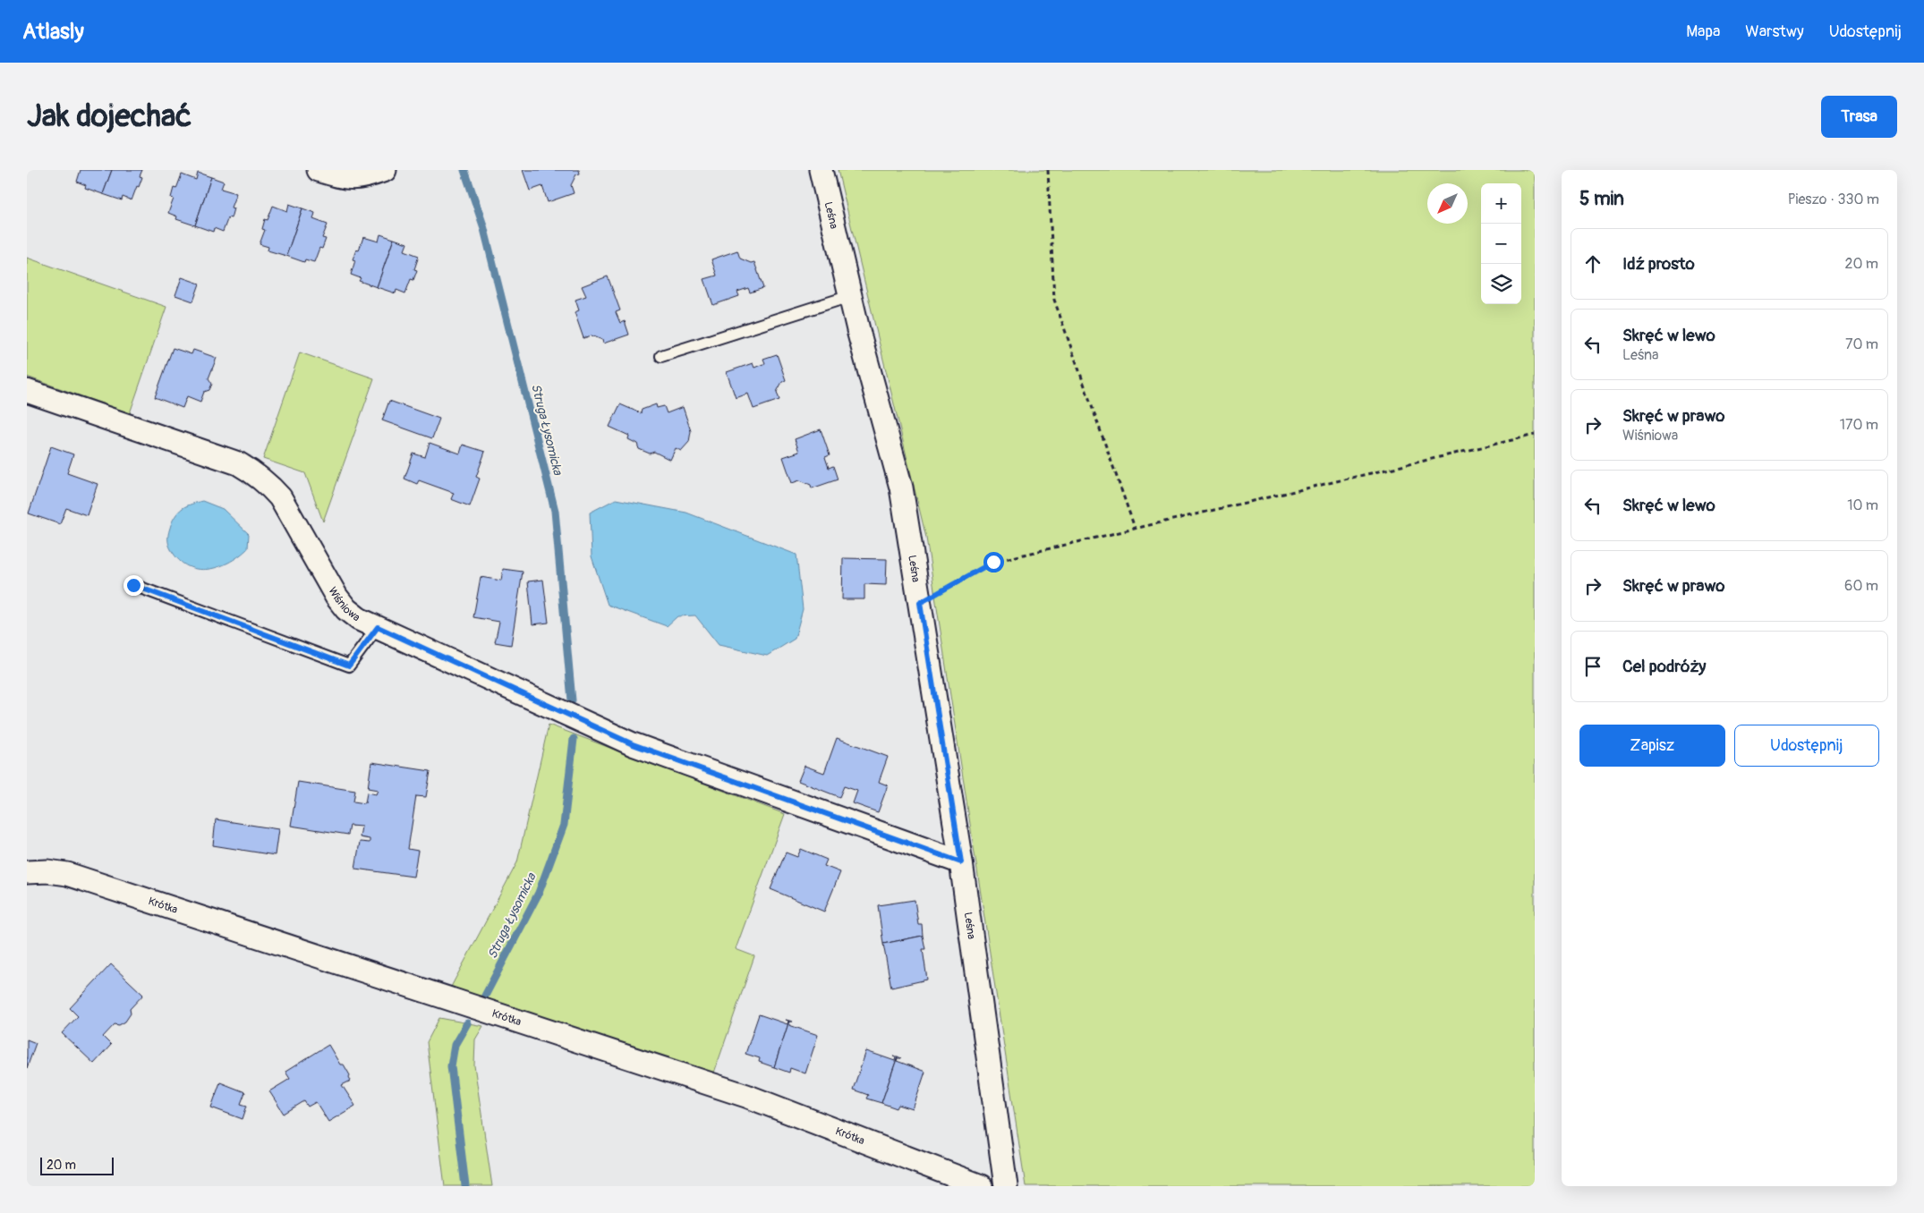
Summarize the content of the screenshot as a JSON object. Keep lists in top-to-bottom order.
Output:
{
  "streets": {
    "street": ["Leśna", "Wiśniowa", "Krótka"]
  },
  "crossings": [
    ["Leśna", "Wiśniowa"]
  ],
  "water": ["Struga Łysomicka"],
  "scale_bar": "20 m",
  "north": "bottom left",
  "page": {
    "header": "Atlasly",
    "nav": ["Mapa", "Warstwy", "Udostępnij"],
    "buttons": [
      "Trasa",
      ["Zapisz", "Udostępnij"]
    ],
    "title": "Jak dojechać",
    "heading": ["5 min", "Pieszo · 330 m"],
    "map_buttons": ["+", "−"],
    "list": [
      ["Idź prosto", "20 m"],
      ["Skręć w lewo", "Leśna", "70 m"],
      ["Skręć w prawo", "Wiśniowa", "170 m"],
      ["Skręć w lewo", "10 m"],
      ["Skręć w prawo", "60 m"],
      "Cel podróży"
    ],
    "scale": "20 m"
  }
}
